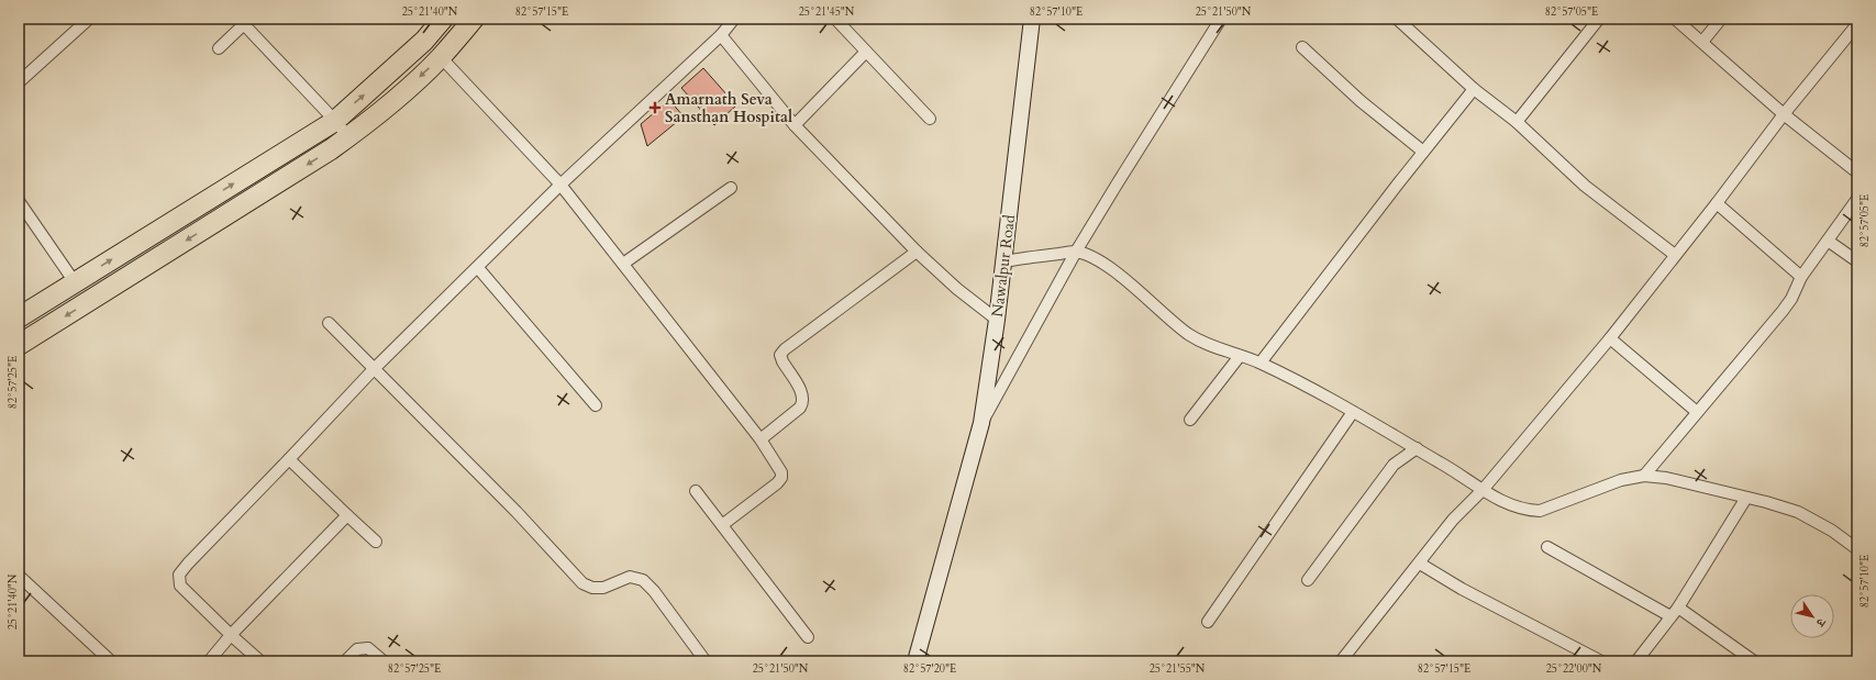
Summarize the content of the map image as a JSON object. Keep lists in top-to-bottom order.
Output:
{
  "streets": {
    "street": ["Nawalpur Road"]
  },
  "places": {
    "health": ["Amarnath Seva Sansthan Hospital"]
  },
  "north": "bottom right",
  "coordinates": [
    "25°21'40\"N",
    "82°57'15\"E",
    "25°21'45\"N",
    "82°57'10\"E",
    "25°21'50\"N",
    "82°57'05\"E",
    "82°57'25\"E",
    "82°57'20\"E",
    "25°21'55\"N",
    "25°22'00\"N"
  ]
}
